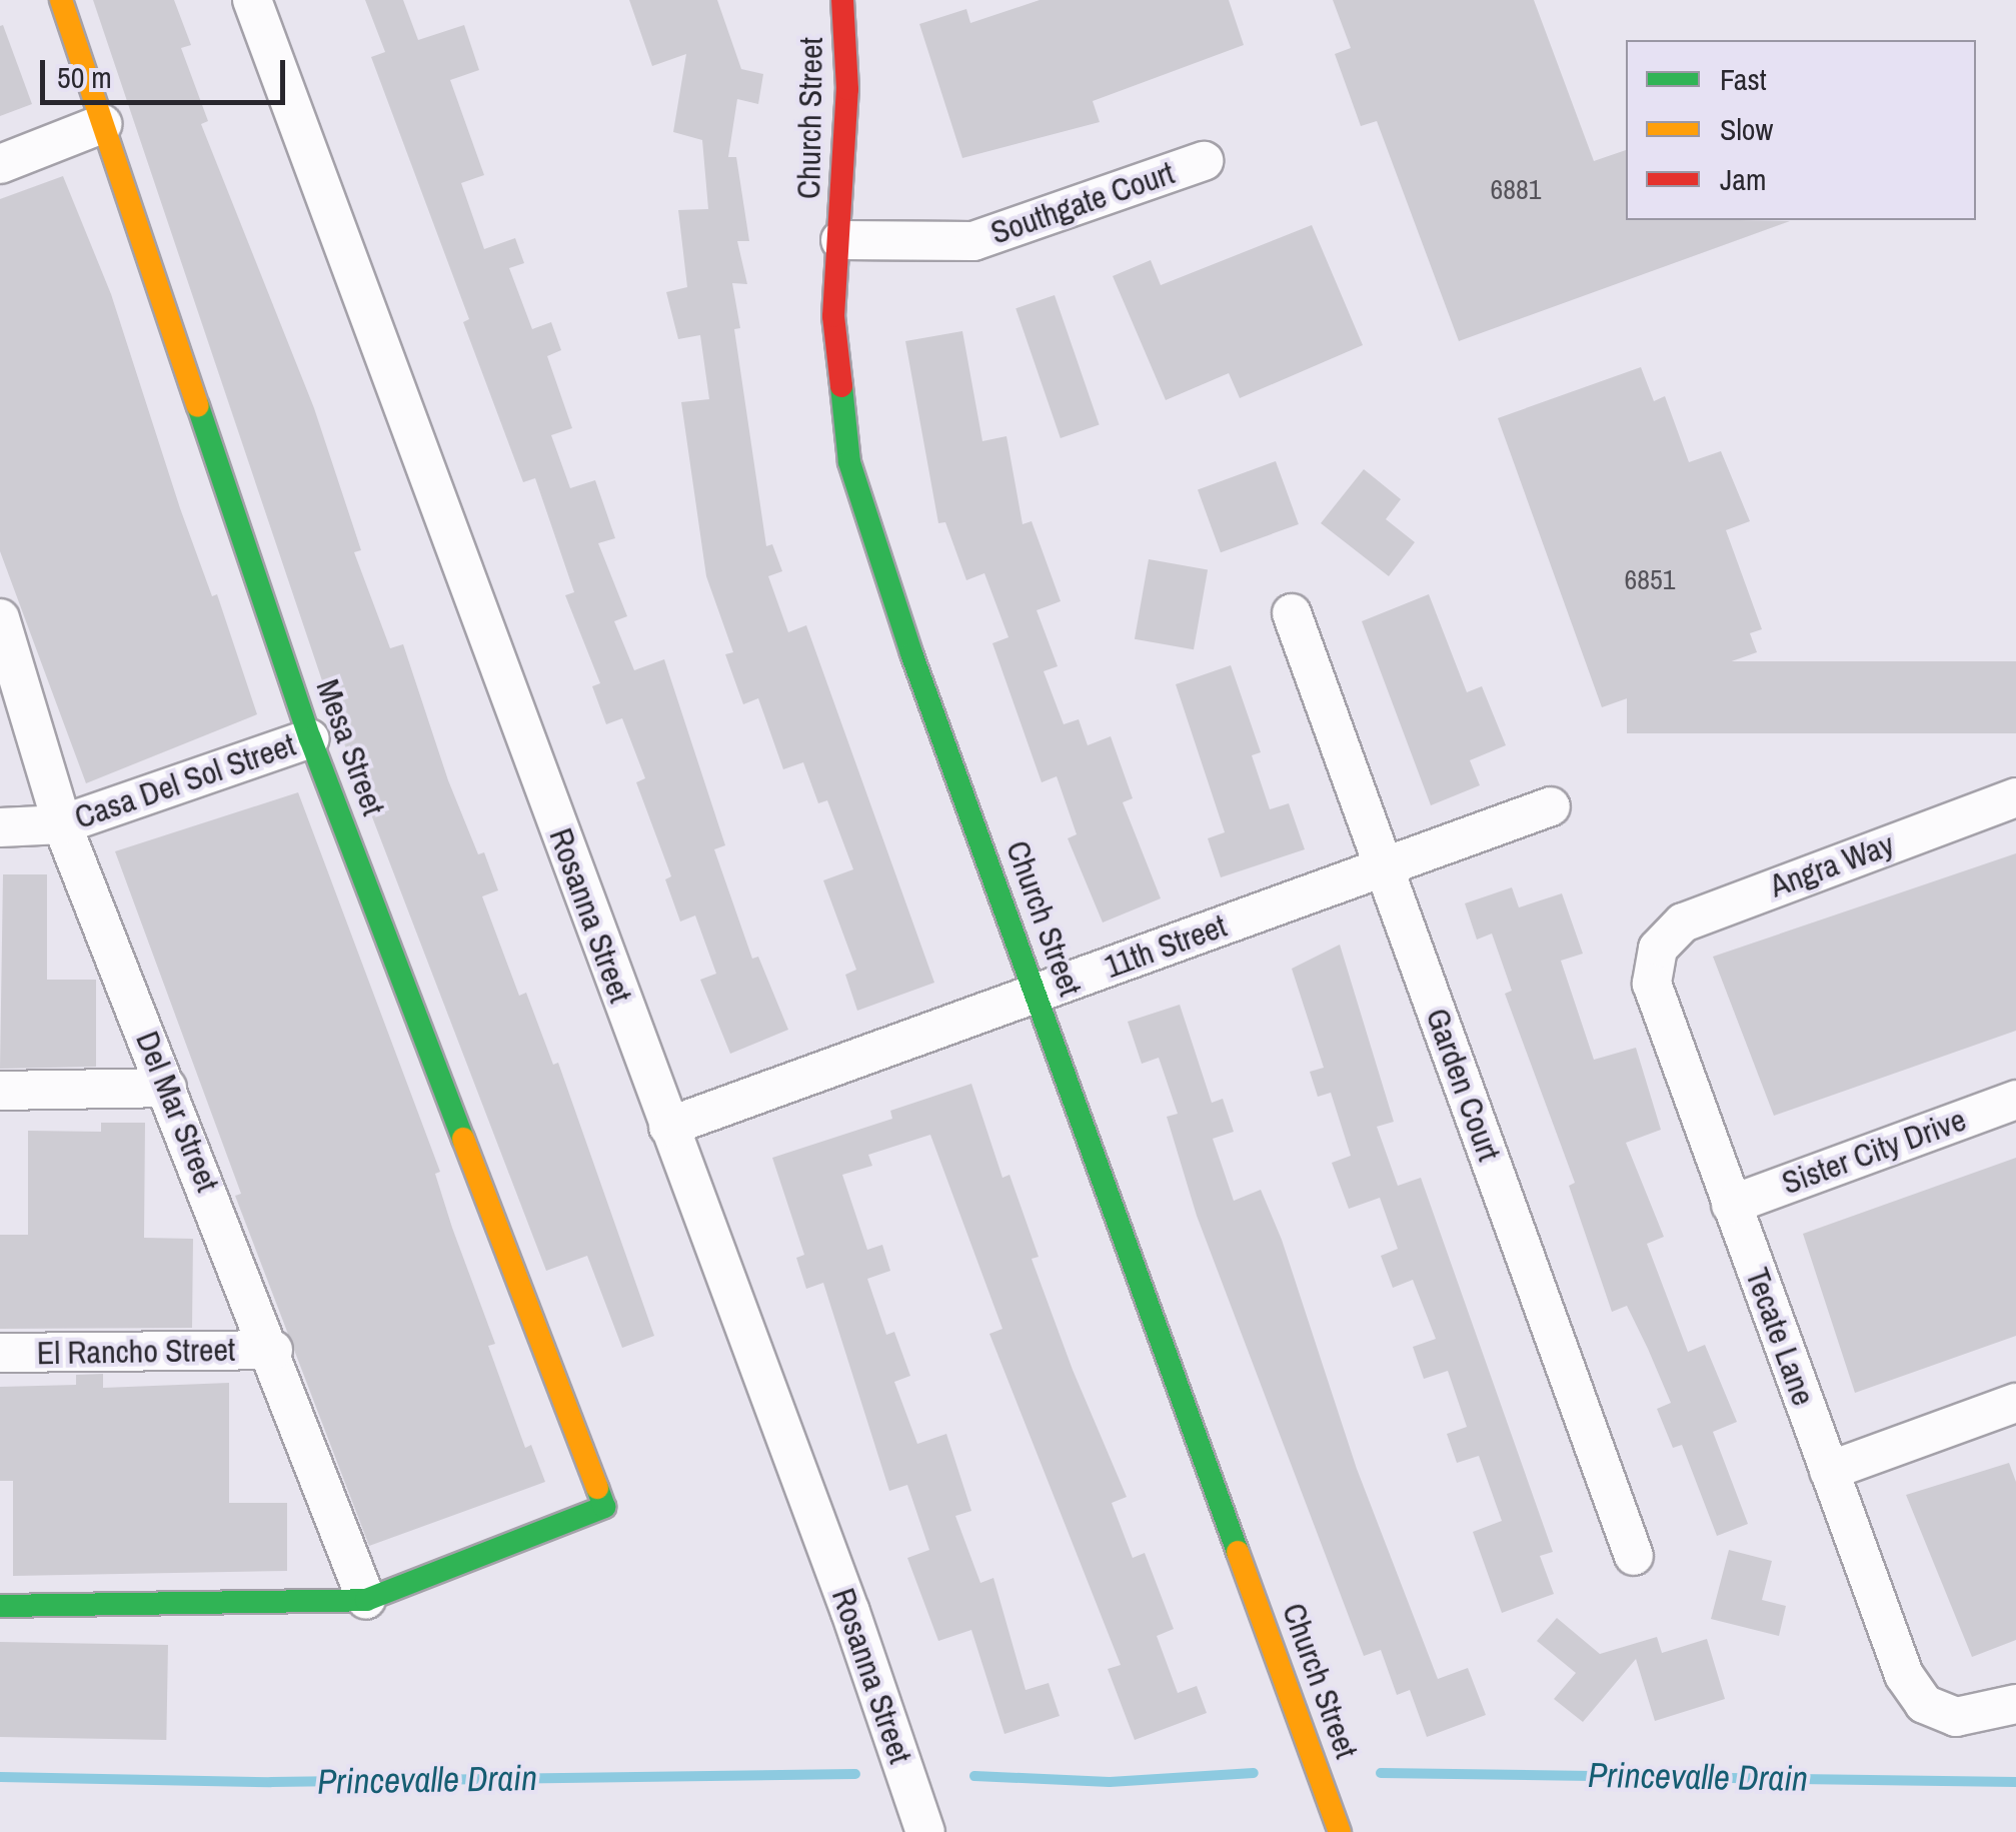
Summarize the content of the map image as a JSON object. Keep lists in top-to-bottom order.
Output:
{
  "streets": {
    "street": [
      "Church Street",
      "Southgate Court",
      "Mesa Street",
      "Casa Del Sol Street",
      "Angra Way",
      "Rosanna Street",
      "11th Street",
      "Garden Court",
      "Del Mar Street",
      "Sister City Drive",
      "Tecate Lane",
      "El Rancho Street"
    ]
  },
  "crossings": [
    ["Church Street", "Southgate Court"],
    ["Church Street", "11th Street"],
    ["Mesa Street", "Casa Del Sol Street"],
    ["Mesa Street", "Del Mar Street"],
    ["Casa Del Sol Street", "Del Mar Street"],
    ["Angra Way", "Tecate Lane"],
    ["Rosanna Street", "11th Street"],
    ["11th Street", "Garden Court"],
    ["Del Mar Street", "El Rancho Street"],
    ["Sister City Drive", "Tecate Lane"]
  ],
  "water": ["Princevalle Drain"],
  "house_numbers": ["6881", "6851"],
  "legend": ["Fast", "Slow", "Jam"],
  "scale_bar": "50 m"
}
